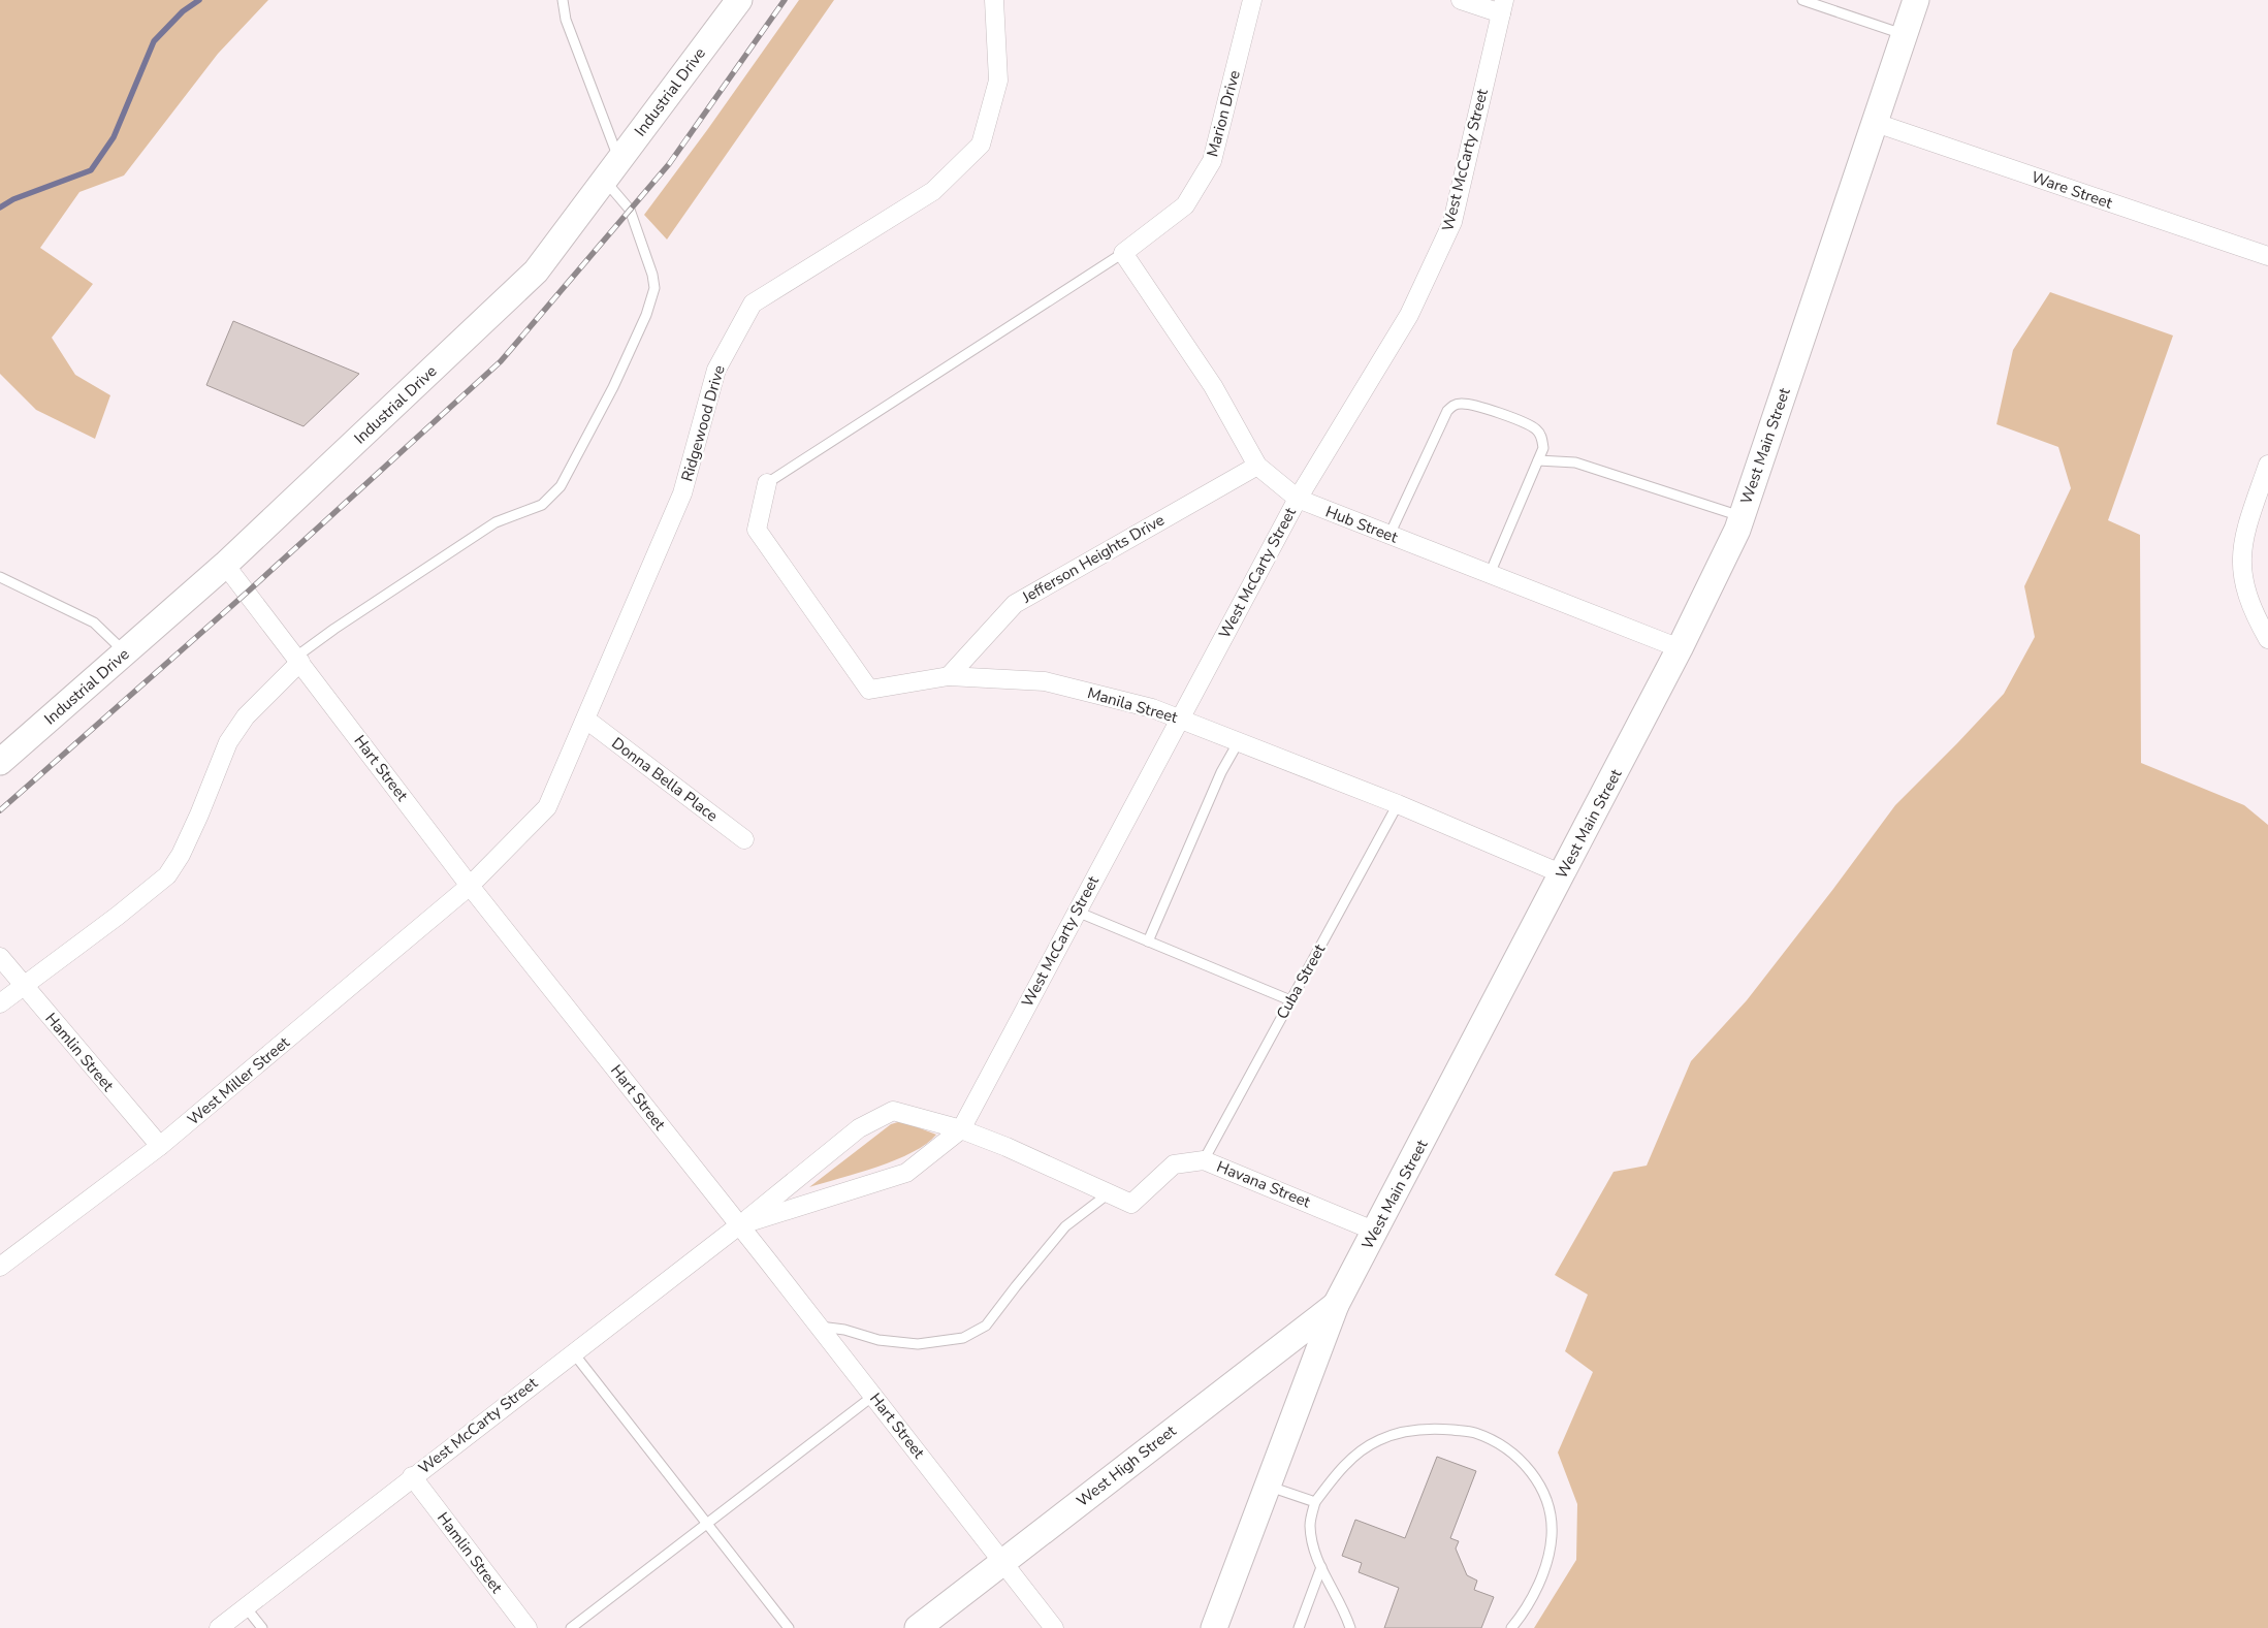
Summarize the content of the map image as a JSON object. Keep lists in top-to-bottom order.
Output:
{
  "streets": {
    "main road": ["Industrial Drive", "West Main Street", "West High Street"],
    "street": [
      "Marion Drive",
      "West McCarty Street",
      "Ware Street",
      "Ridgewood Drive",
      "Hub Street",
      "Jefferson Heights Drive",
      "Manila Street",
      "Hart Street",
      "Donna Bella Place",
      "Hamlin Street",
      "West Miller Street",
      "Havana Street"
    ],
    "lane": ["Cuba Street"]
  },
  "crossings": [
    ["Industrial Drive", "Hart Street"],
    ["Marion Drive", "Hub Street"],
    ["West McCarty Street", "Hub Street"],
    ["West McCarty Street", "Manila Street"],
    ["West McCarty Street", "Hart Street"],
    ["West McCarty Street", "Hamlin Street"],
    ["West McCarty Street", "Havana Street"],
    ["Ware Street", "West Main Street"],
    ["Ridgewood Drive", "Hart Street"],
    ["Ridgewood Drive", "Donna Bella Place"],
    ["Ridgewood Drive", "West Miller Street"],
    ["West Main Street", "Hub Street"],
    ["West Main Street", "Manila Street"],
    ["West Main Street", "Havana Street"],
    ["West Main Street", "West High Street"],
    ["Hub Street", "Jefferson Heights Drive"],
    ["Jefferson Heights Drive", "Manila Street"],
    ["Manila Street", "Cuba Street"],
    ["Hart Street", "West Miller Street"],
    ["Hart Street", "West High Street"],
    ["Cuba Street", "Havana Street"],
    ["Hamlin Street", "West Miller Street"]
  ]
}
